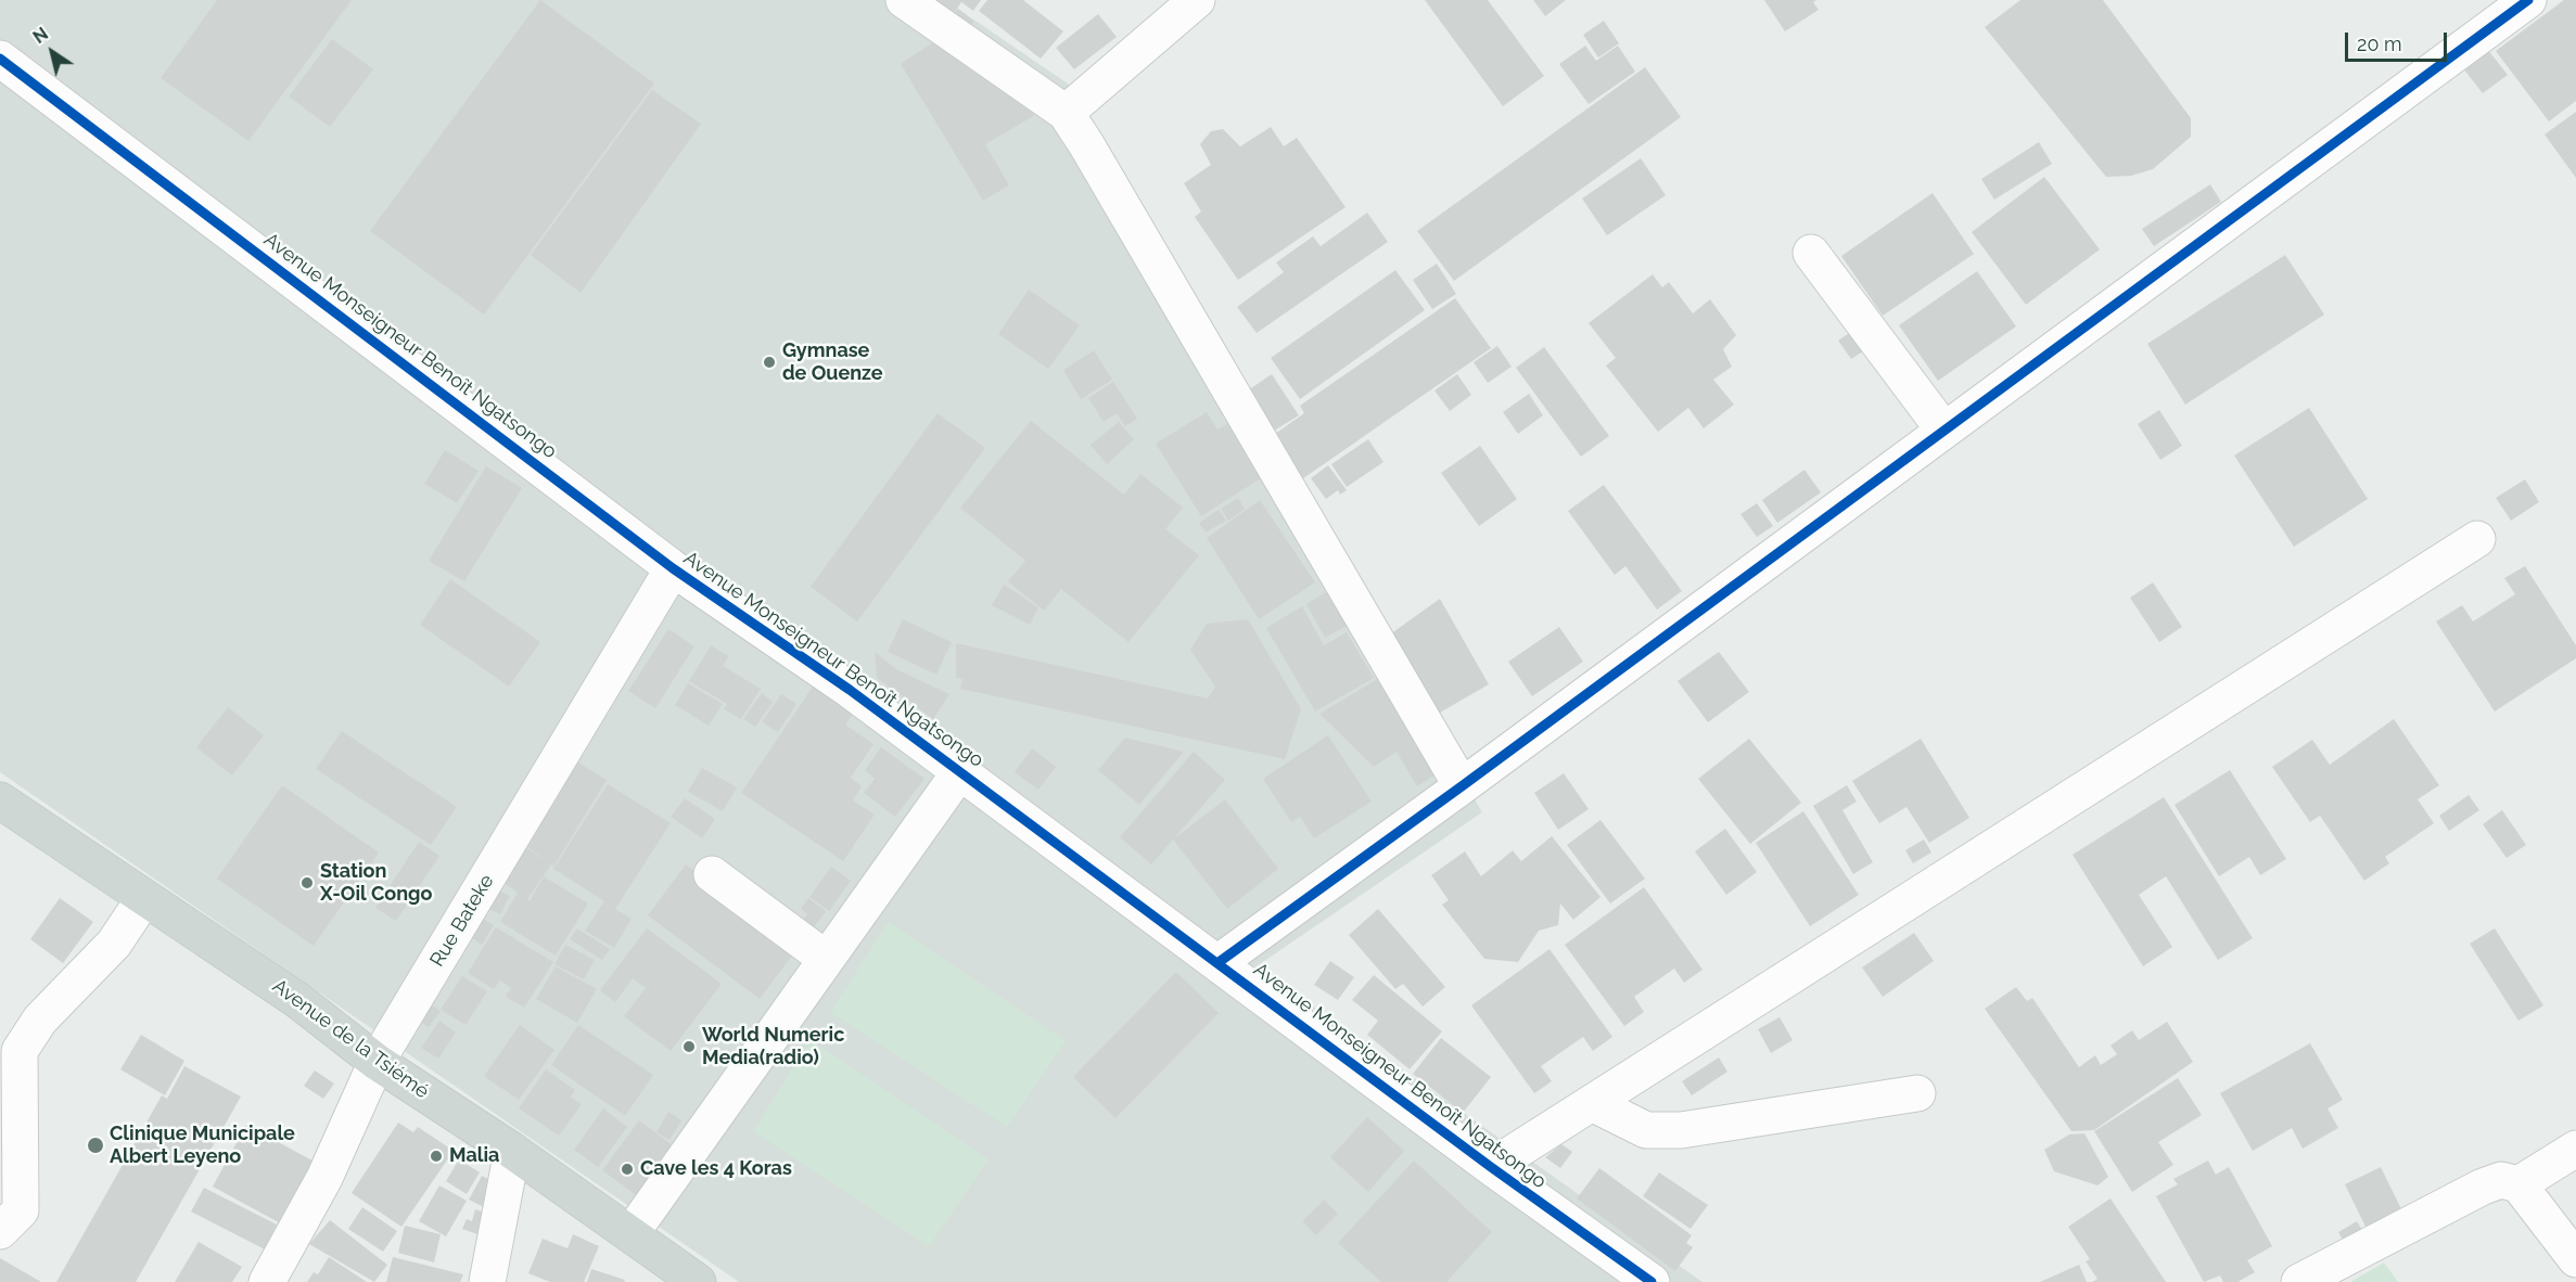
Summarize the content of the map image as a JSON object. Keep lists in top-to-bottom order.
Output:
{
  "streets": {
    "main road": ["Avenue de la Tsiémé"],
    "street": ["Avenue Monseigneur Benoît Ngatsongo", "Rue Bateke"]
  },
  "crossings": [
    ["Avenue Monseigneur Benoît Ngatsongo", "Rue Bateke"],
    ["Rue Bateke", "Avenue de la Tsiémé"]
  ],
  "places": [
    "Gymnase de Ouenze",
    "Station X-Oil Congo",
    "World Numeric Media(radio)",
    "Clinique Municipale Albert Leyeno",
    "Malia",
    "Cave les 4 Koras"
  ],
  "scale_bar": "20 m",
  "north": "top left"
}
